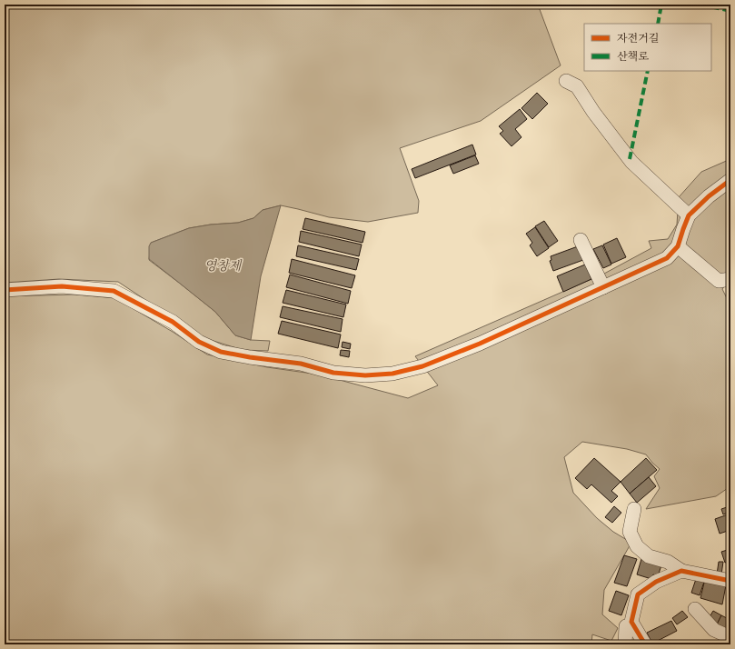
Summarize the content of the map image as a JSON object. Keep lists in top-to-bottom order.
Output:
{
  "water": ["영창제"],
  "legend": ["자전거길", "산책로"]
}
